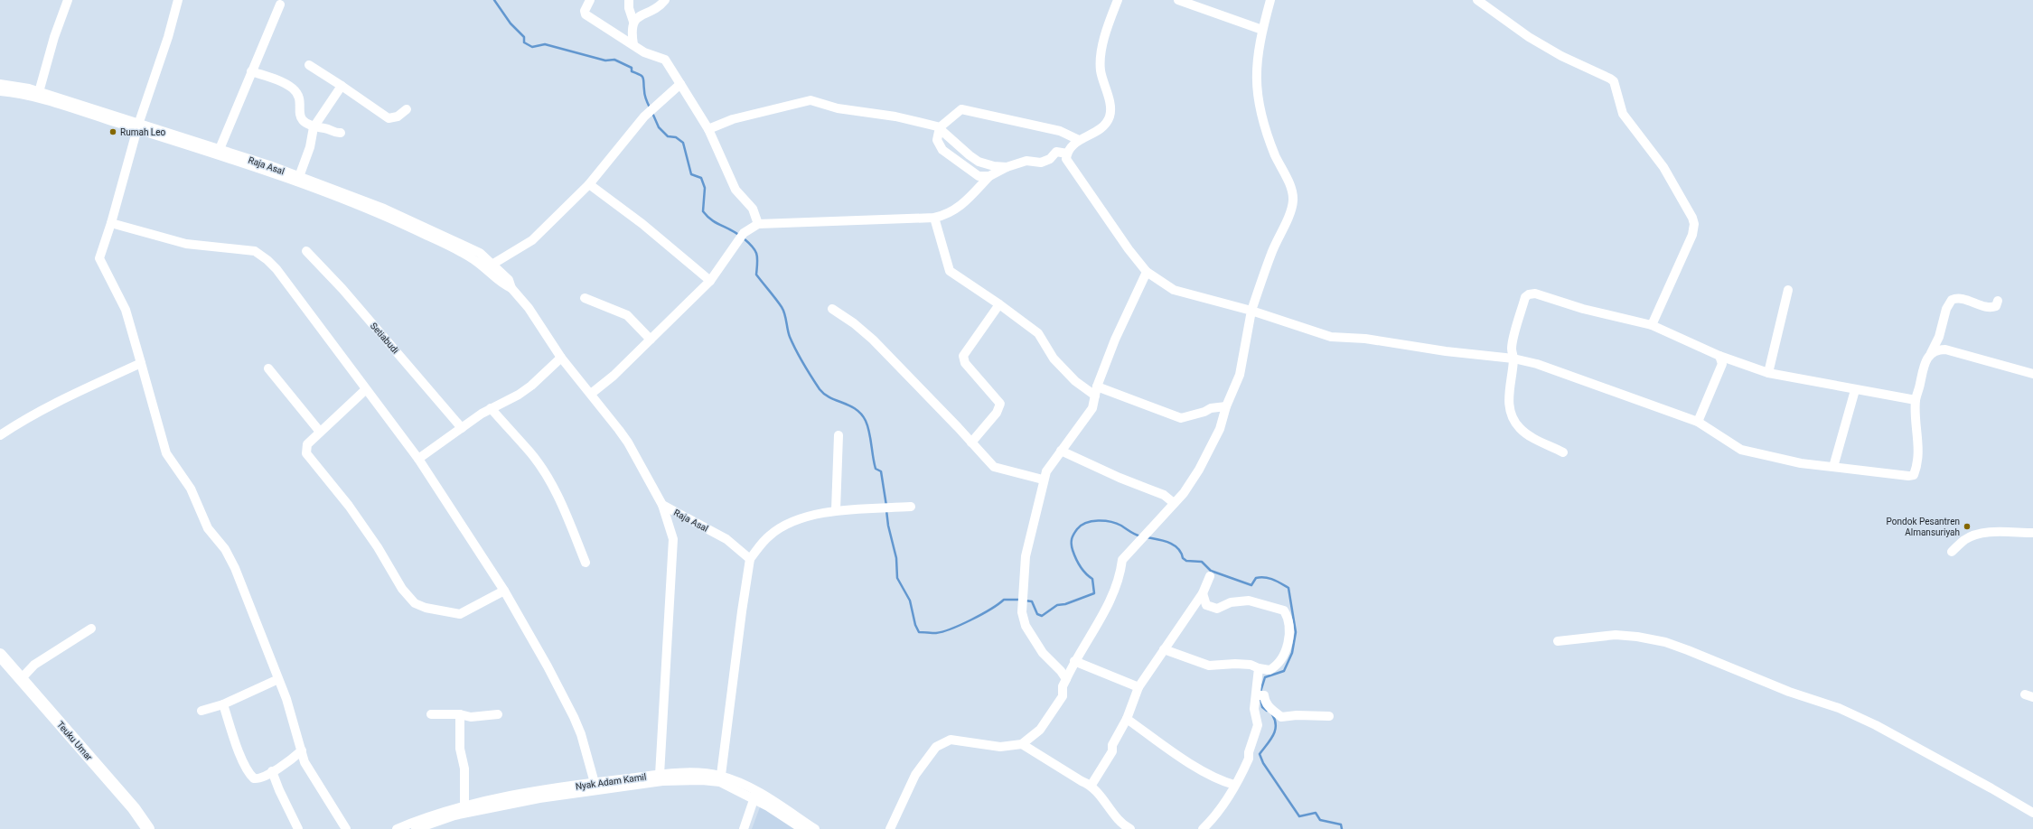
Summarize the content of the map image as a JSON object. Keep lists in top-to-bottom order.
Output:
{
  "streets": {
    "highway": ["Teuku Umar"],
    "street": ["Raja Asal", "Setiabudi", "Nyak Adam Kamil"]
  },
  "places": ["Rumah Leo", "Pondok Pesantren Almansuriyah"]
}
